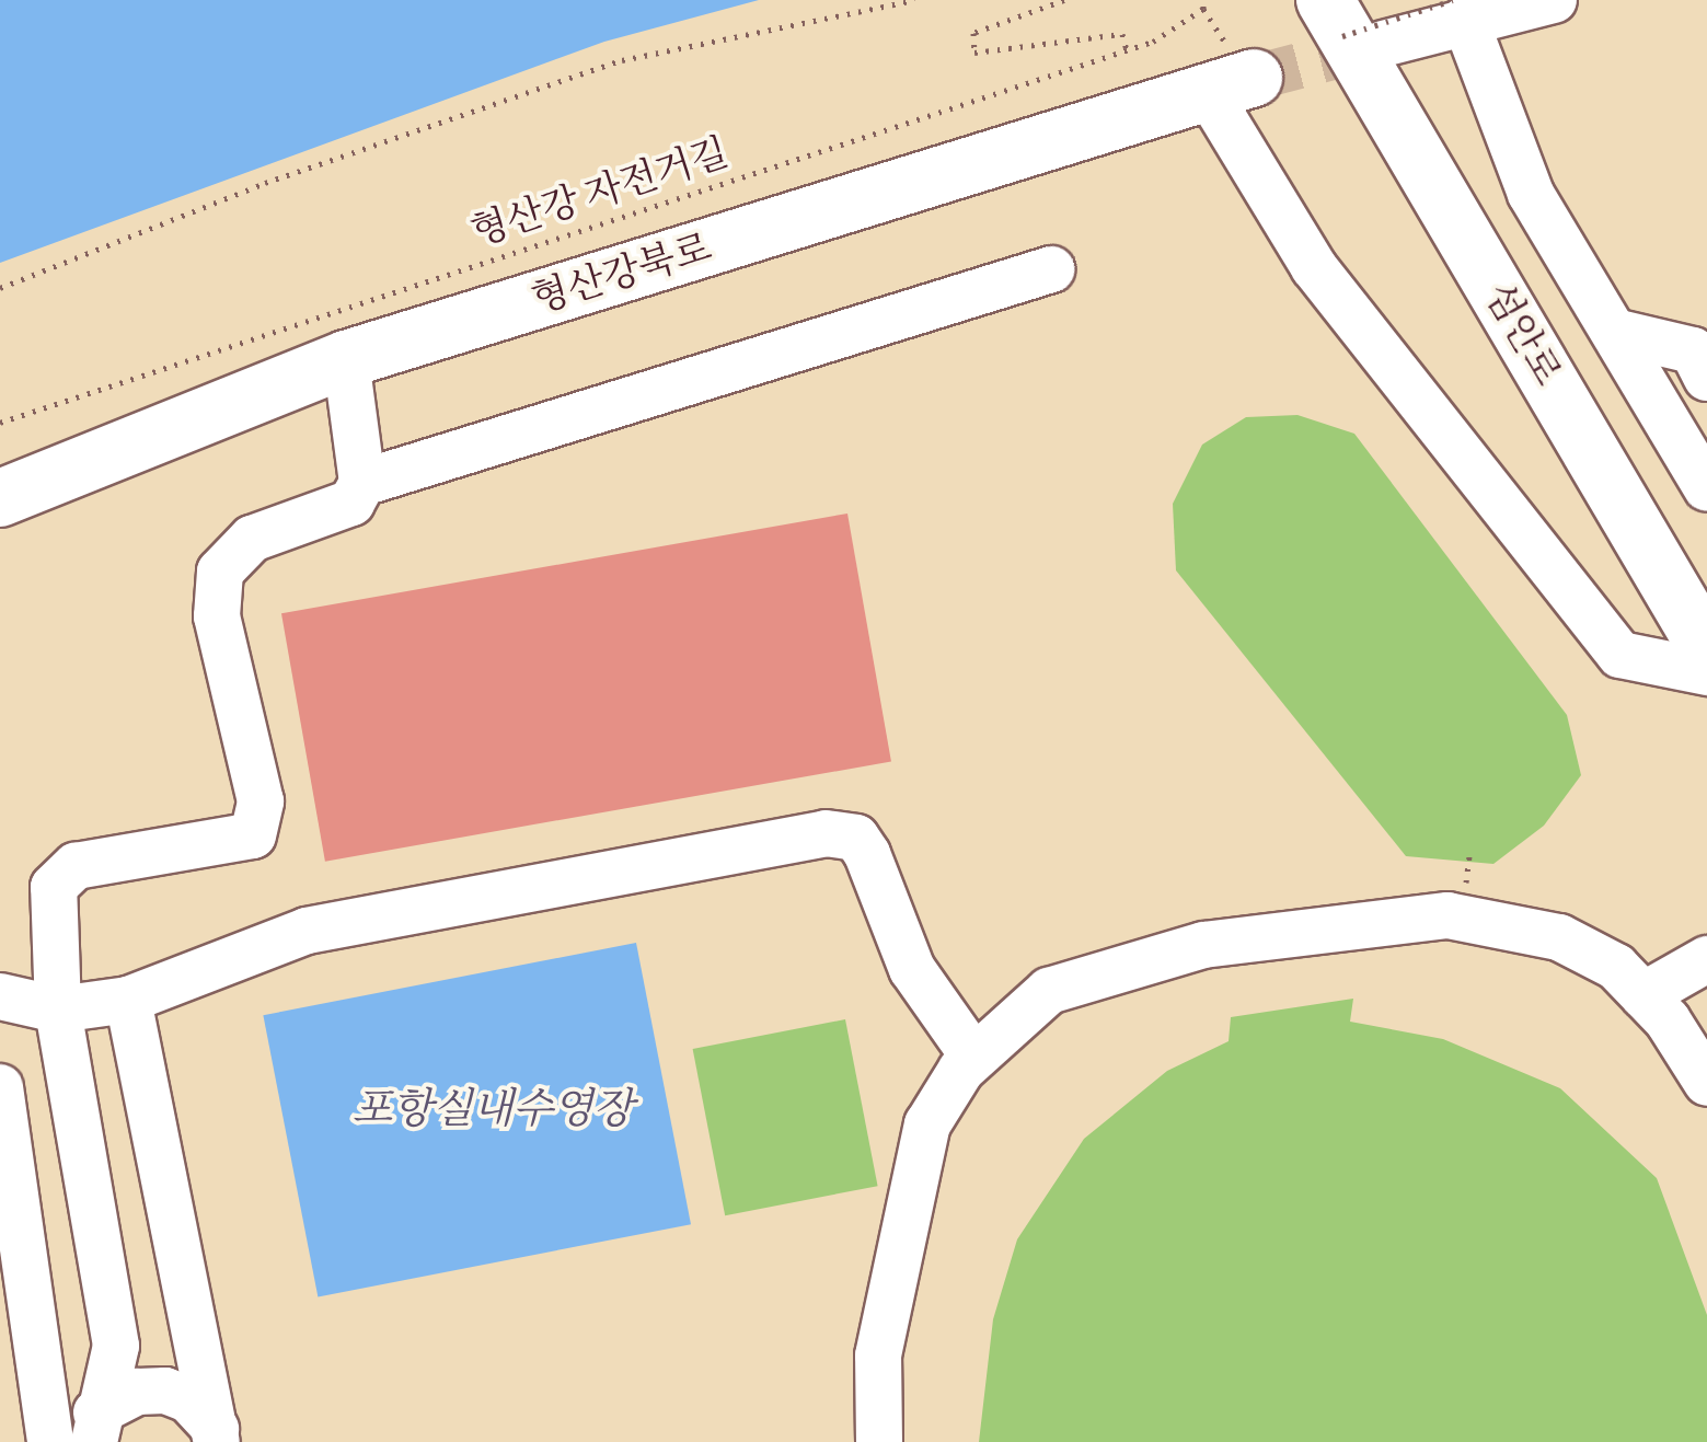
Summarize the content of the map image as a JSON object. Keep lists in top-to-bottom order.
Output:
{
  "streets": {
    "main road": ["형산강북로", "섬안로"],
    "path": ["형산강 자전거길"]
  },
  "water": ["포항실내수영장"]
}
